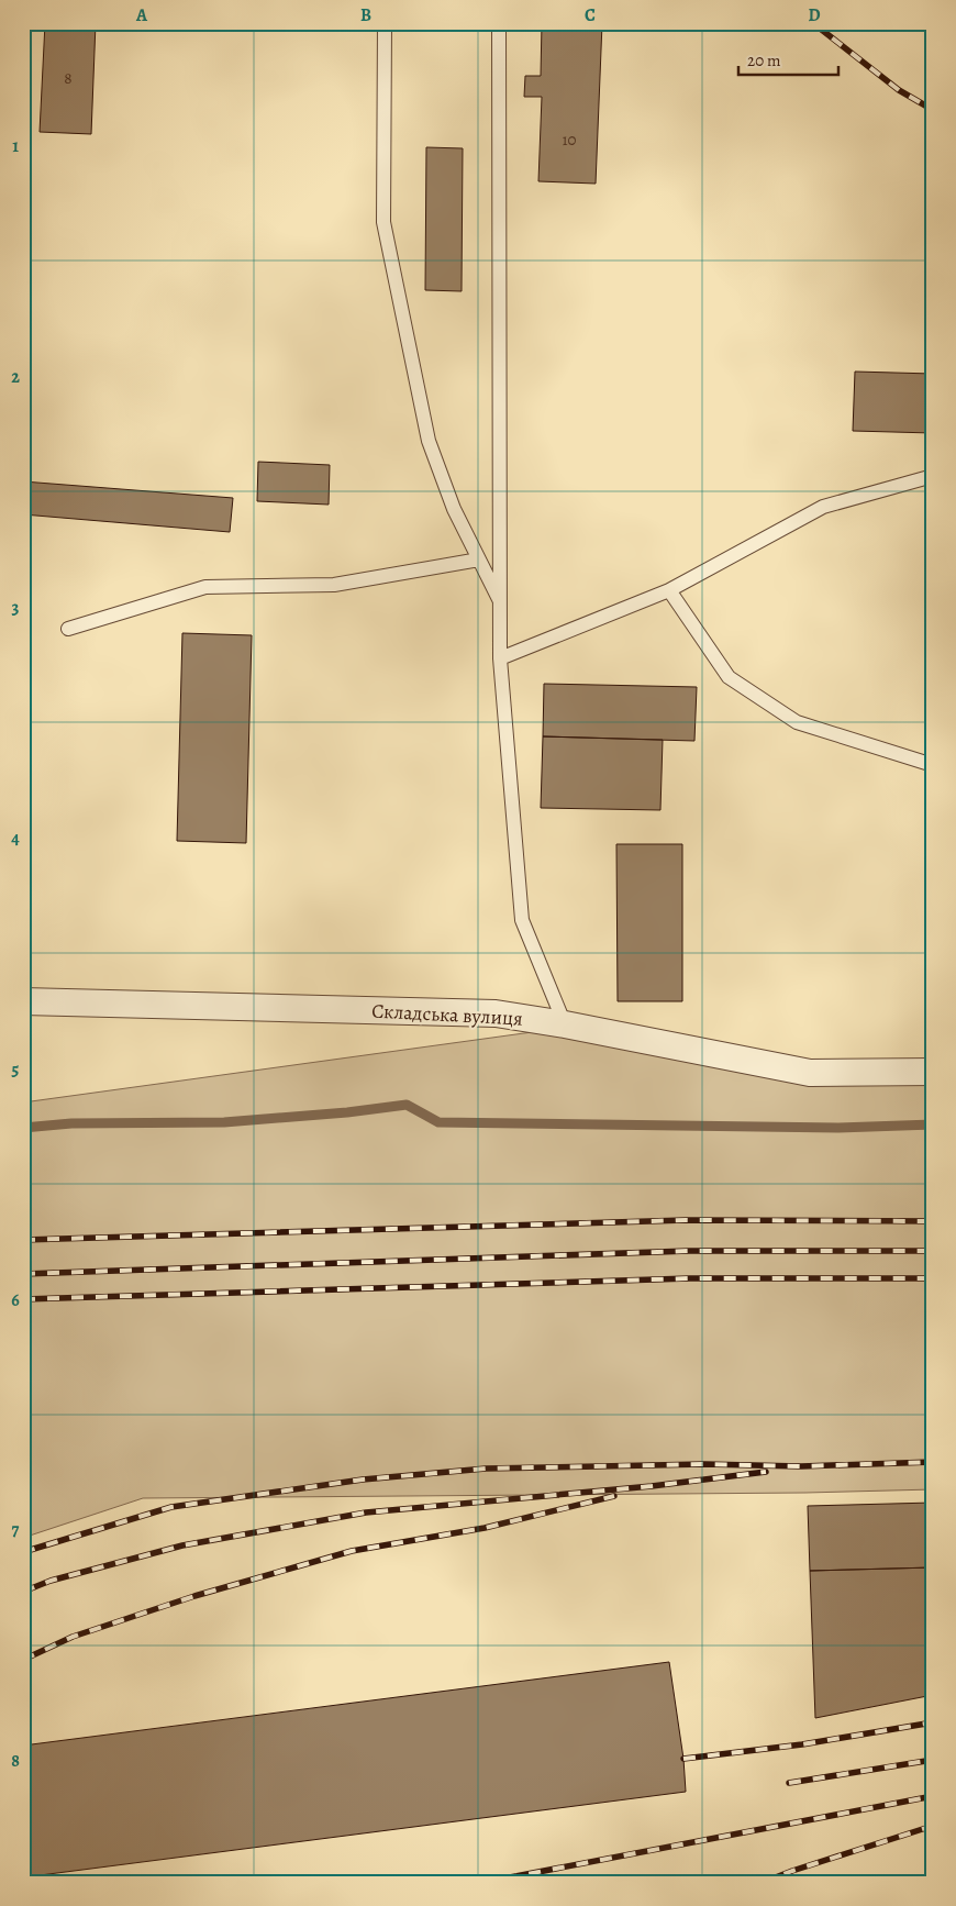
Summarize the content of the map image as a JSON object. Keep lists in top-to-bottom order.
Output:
{
  "streets": {
    "street": ["Складська вулиця"]
  },
  "house_numbers": ["8", "10"],
  "scale_bar": "20 m",
  "grid": {
    "columns": [
      "A",
      "B",
      "C",
      "D"
    ],
    "rows": [
      "1",
      "2",
      "3",
      "4",
      "5",
      "6",
      "7",
      "8"
    ]
  }
}
